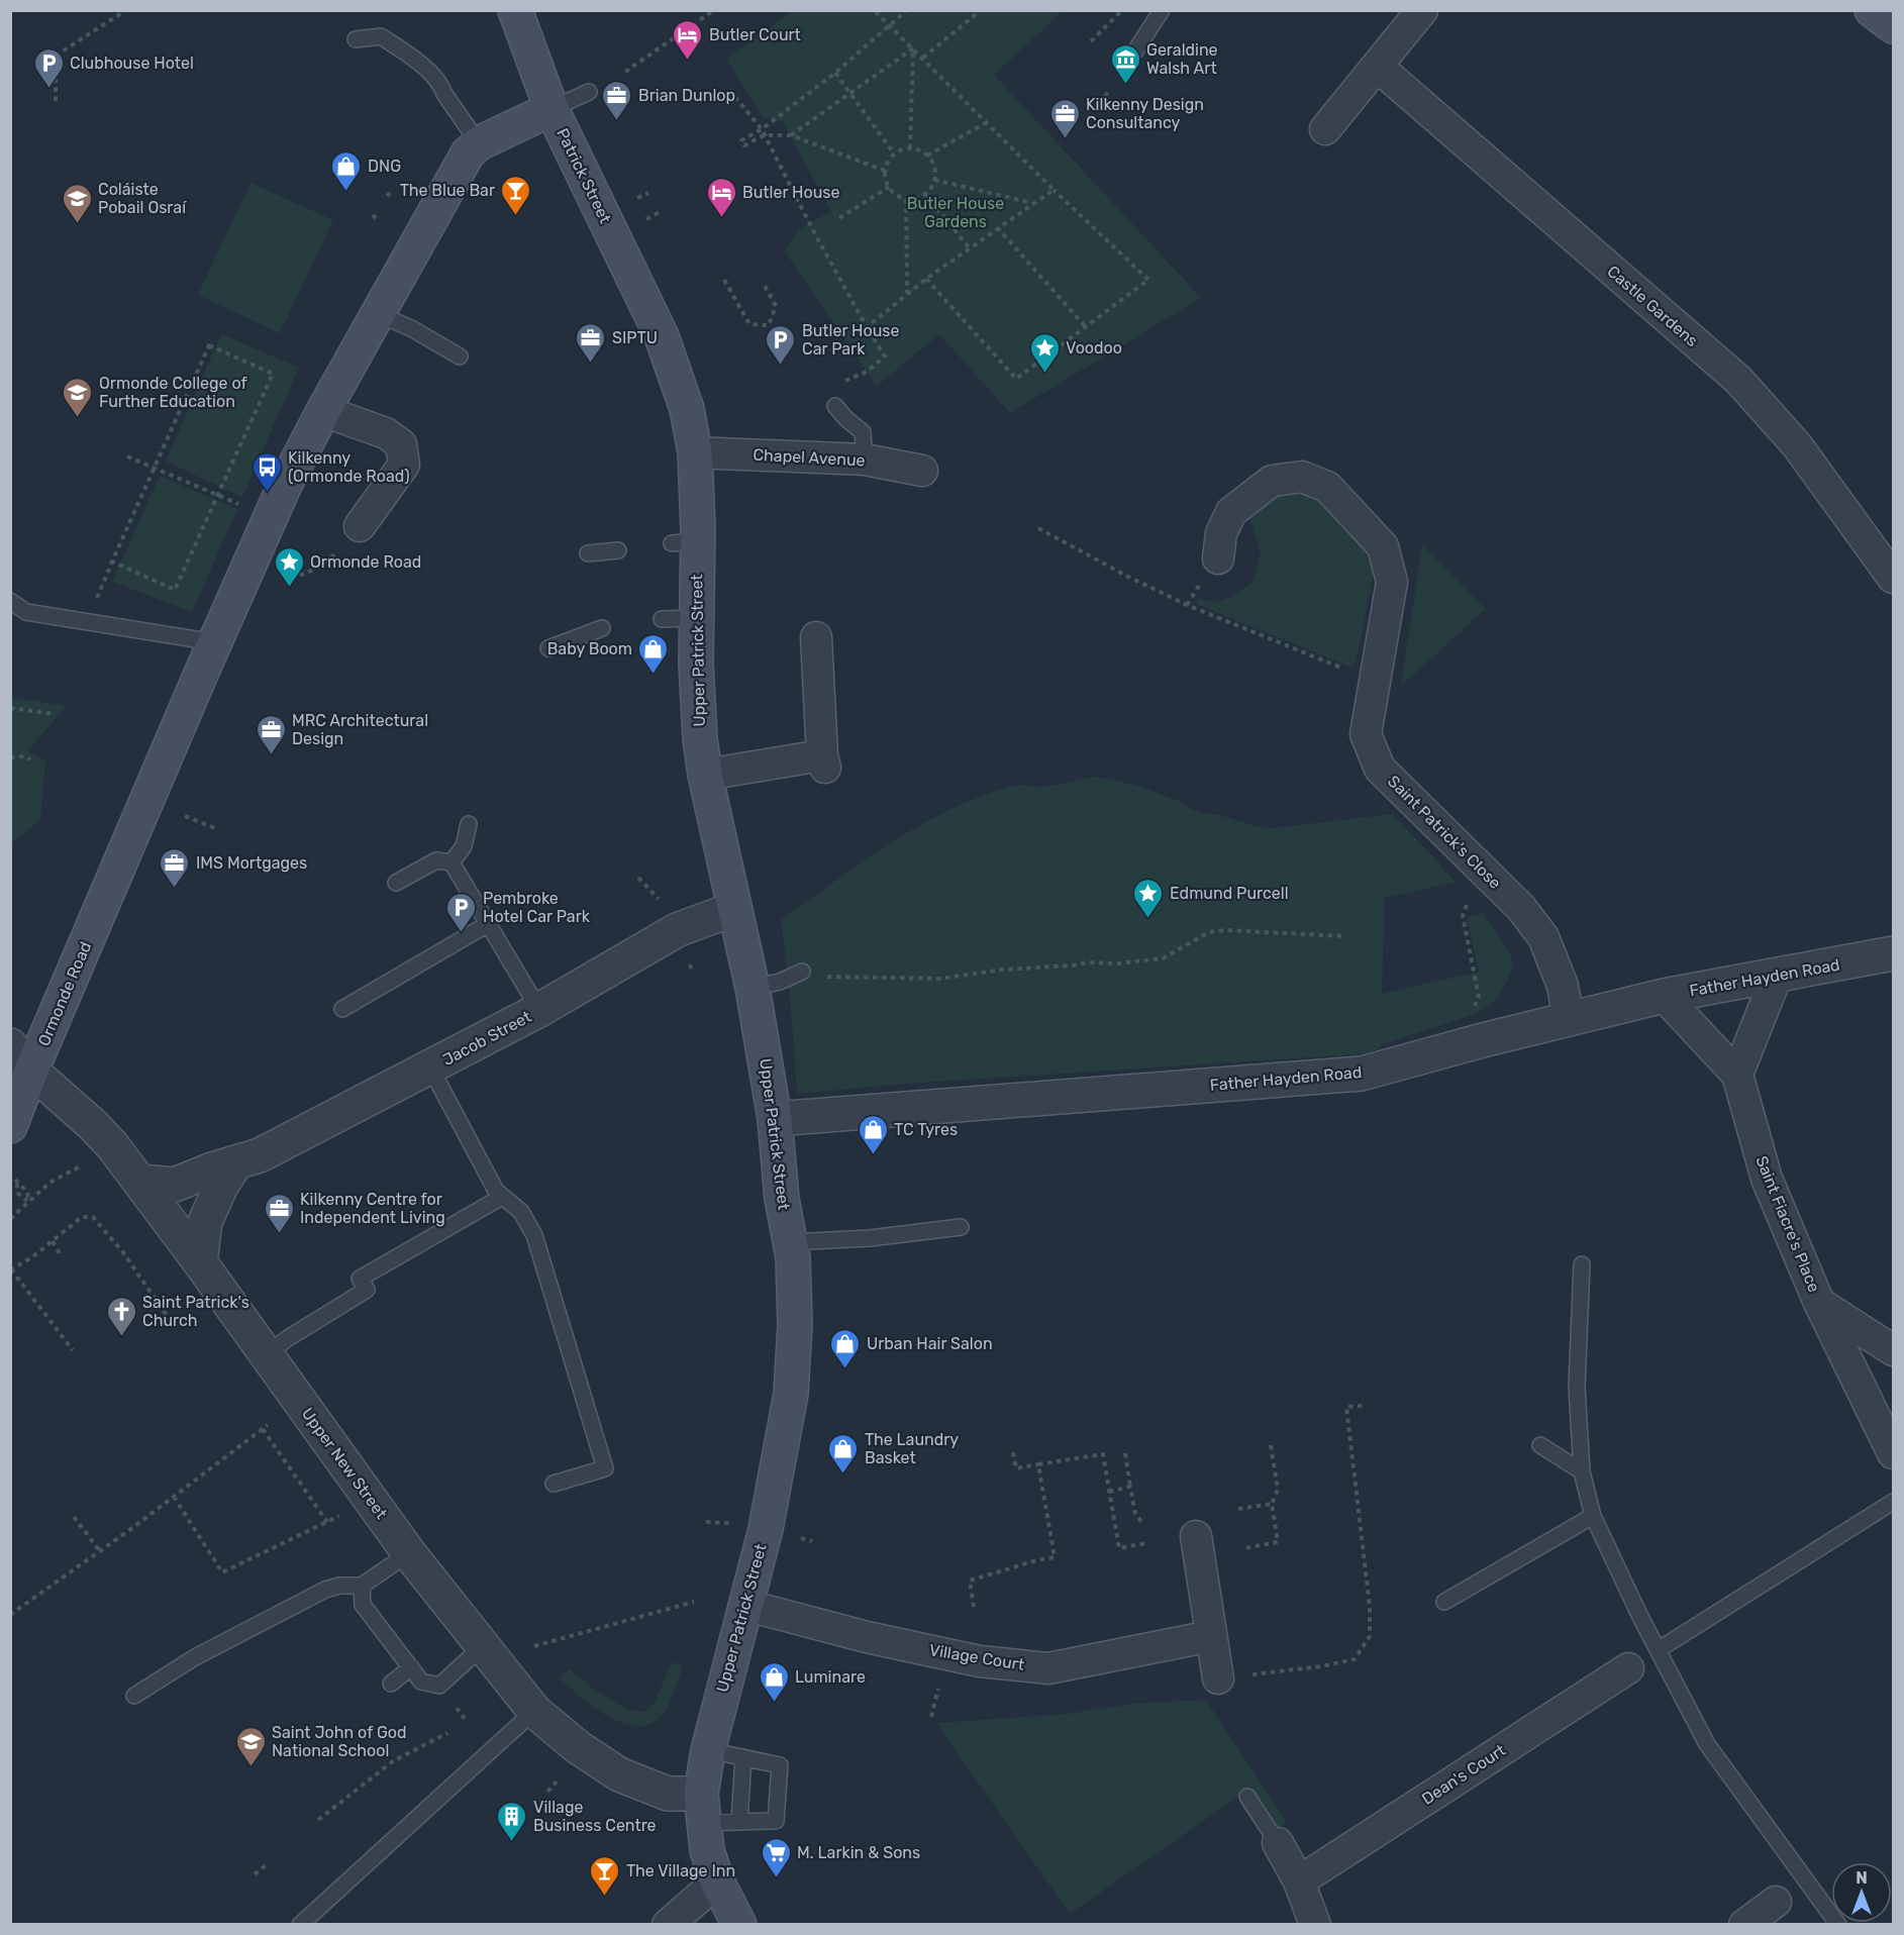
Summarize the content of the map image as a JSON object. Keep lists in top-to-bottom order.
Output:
{
  "streets": {
    "main road": ["Patrick Street", "Upper Patrick Street", "Ormonde Road"],
    "street": [
      "Castle Gardens",
      "Chapel Avenue",
      "Saint Patrick's Close",
      "Father Hayden Road",
      "Jacob Street",
      "Saint Fiacre's Place",
      "Upper New Street",
      "Village Court",
      "Dean's Court"
    ]
  },
  "crossings": [
    ["Patrick Street", "Upper Patrick Street"],
    ["Patrick Street", "Ormonde Road"],
    ["Chapel Avenue", "Upper Patrick Street"],
    ["Upper Patrick Street", "Father Hayden Road"],
    ["Upper Patrick Street", "Jacob Street"],
    ["Upper Patrick Street", "Upper New Street"],
    ["Upper Patrick Street", "Village Court"],
    ["Saint Patrick's Close", "Father Hayden Road"],
    ["Father Hayden Road", "Saint Fiacre's Place"],
    ["Ormonde Road", "Upper New Street"],
    ["Jacob Street", "Upper New Street"]
  ],
  "parks": ["Butler House Gardens"],
  "places": {
    "hotel": ["Butler Court", "Butler House"],
    "museum": ["Geraldine Walsh Art"],
    "parking": ["Clubhouse Hotel", "Butler House Car Park", "Pembroke Hotel Car Park"],
    "office": [
      "Brian Dunlop",
      "Kilkenny Design Consultancy",
      "SIPTU",
      "MRC Architectural Design",
      "IMS Mortgages",
      "Kilkenny Centre for Independent Living"
    ],
    "shop": [
      "DNG",
      "Baby Boom",
      "TC Tyres",
      "Urban Hair Salon",
      "The Laundry Basket",
      "Luminare"
    ],
    "bar": ["The Blue Bar", "The Village Inn"],
    "school or university": ["Coláiste Pobail Osraí", "Ormonde College of Further Education", "Saint John of God National School"],
    "place": ["Voodoo", "Ormonde Road", "Edmund Purcell"],
    "bus stop": ["Kilkenny (Ormonde Road)"],
    "church": ["Saint Patrick's Church"],
    "building": ["Village Business Centre"],
    "supermarket": ["M. Larkin & Sons"]
  },
  "north": "top"
}
